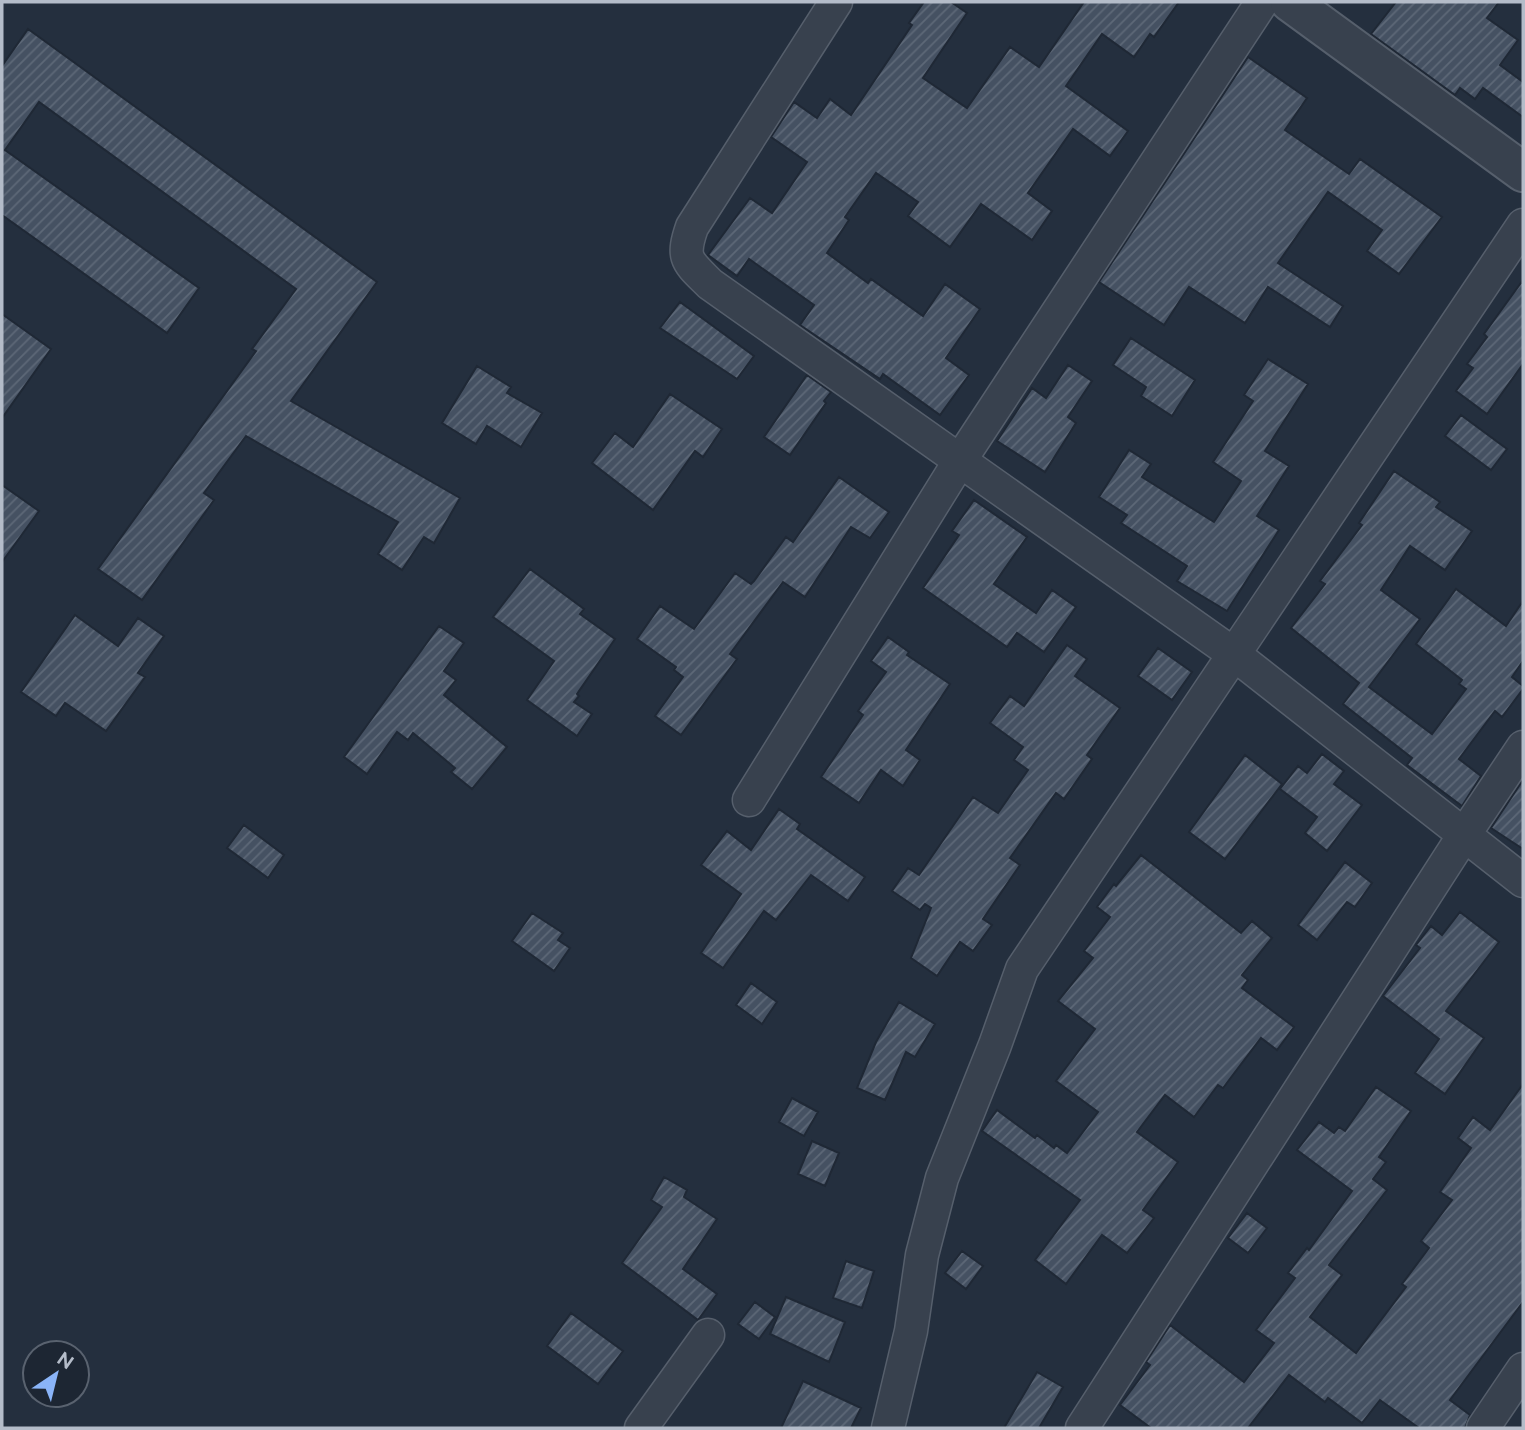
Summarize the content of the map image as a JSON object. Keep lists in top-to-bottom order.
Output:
{
  "north": "top right"
}
